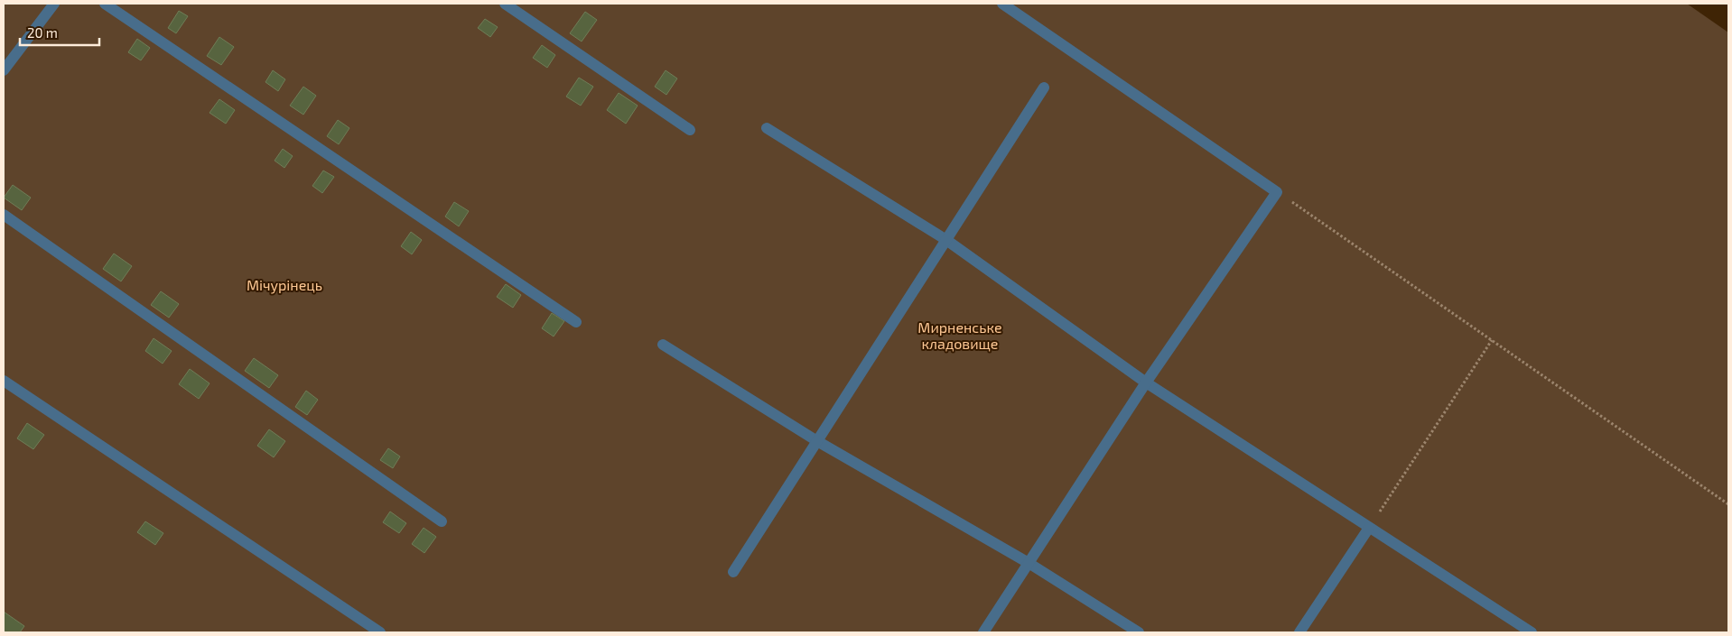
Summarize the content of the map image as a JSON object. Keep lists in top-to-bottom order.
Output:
{
  "parks": ["Мічурінець", "Мирненське кладовище"],
  "scale_bar": "20 m"
}
